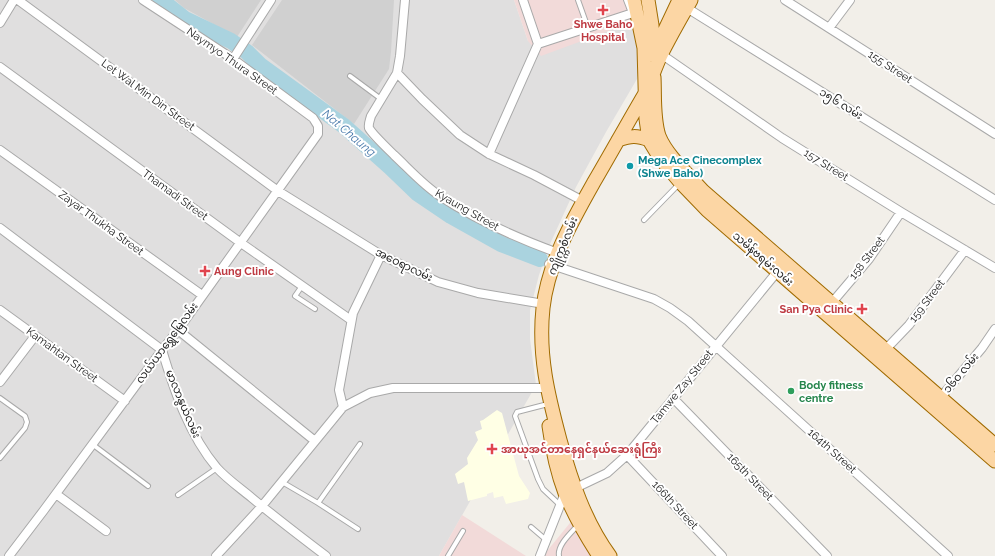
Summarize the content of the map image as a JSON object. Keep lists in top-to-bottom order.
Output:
{
  "streets": {
    "main road": ["ကျိုက္ကစံလမ်း", "သမိန်ဗရမ်းလမ်း"],
    "street": [
      "Naymyo Thura Street",
      "155 Street",
      "Let Wal Min Din Street",
      "၁၅၆ လမ်း",
      "157 Street",
      "Thamadi Street",
      "Kyaung Street",
      "Zayar Thukha Street",
      "158 Street",
      "အဝေရာလမ်း",
      "159 Street",
      "လယ်ယာရွှေမြေလမ်း",
      "Kamahtan Street",
      "၁၆၀ လမ်း",
      "Tamwe Zay Street",
      "မာလာနွယ်လမ်း",
      "164th Street",
      "165th Street",
      "166th Street"
    ]
  },
  "crossings": [
    ["Naymyo Thura Street", "လယ်ယာရွှေမြေလမ်း"],
    ["Let Wal Min Din Street", "အဝေရာလမ်း"],
    ["Let Wal Min Din Street", "လယ်ယာရွှေမြေလမ်း"],
    ["၁၅၆ လမ်း", "ကျိုက္ကစံလမ်း"],
    ["157 Street", "ကျိုက္ကစံလမ်း"],
    ["157 Street", "158 Street"],
    ["157 Street", "159 Street"],
    ["Thamadi Street", "လယ်ယာရွှေမြေလမ်း"],
    ["Kyaung Street", "ကျိုက္ကစံလမ်း"],
    ["Kyaung Street", "Tamwe Zay Street"],
    ["Kyaung Street", "164th Street"],
    ["Zayar Thukha Street", "လယ်ယာရွှေမြေလမ်း"],
    ["ကျိုက္ကစံလမ်း", "သမိန်ဗရမ်းလမ်း"],
    ["ကျိုက္ကစံလမ်း", "အဝေရာလမ်း"],
    ["ကျိုက္ကစံလမ်း", "Tamwe Zay Street"],
    ["158 Street", "သမိန်ဗရမ်းလမ်း"],
    ["သမိန်ဗရမ်းလမ်း", "159 Street"],
    ["သမိန်ဗရမ်းလမ်း", "၁၆၀ လမ်း"],
    ["သမိန်ဗရမ်းလမ်း", "Tamwe Zay Street"],
    ["အဝေရာလမ်း", "လယ်ယာရွှေမြေလမ်း"],
    ["လယ်ယာရွှေမြေလမ်း", "Kamahtan Street"],
    ["လယ်ယာရွှေမြေလမ်း", "မာလာနွယ်လမ်း"],
    ["Tamwe Zay Street", "164th Street"],
    ["Tamwe Zay Street", "165th Street"],
    ["Tamwe Zay Street", "166th Street"]
  ],
  "water": ["Nat Chaung"],
  "places": {
    "health": [
      "Shwe Baho Hospital",
      "Aung Clinic",
      "San Pya Clinic",
      "အာယုအင်တာနေရှင်နယ်ဆေးရုံကြီး"
    ],
    "other": ["Mega Ace Cinecomplex (Shwe Baho)", "Body fitness centre"]
  }
}
